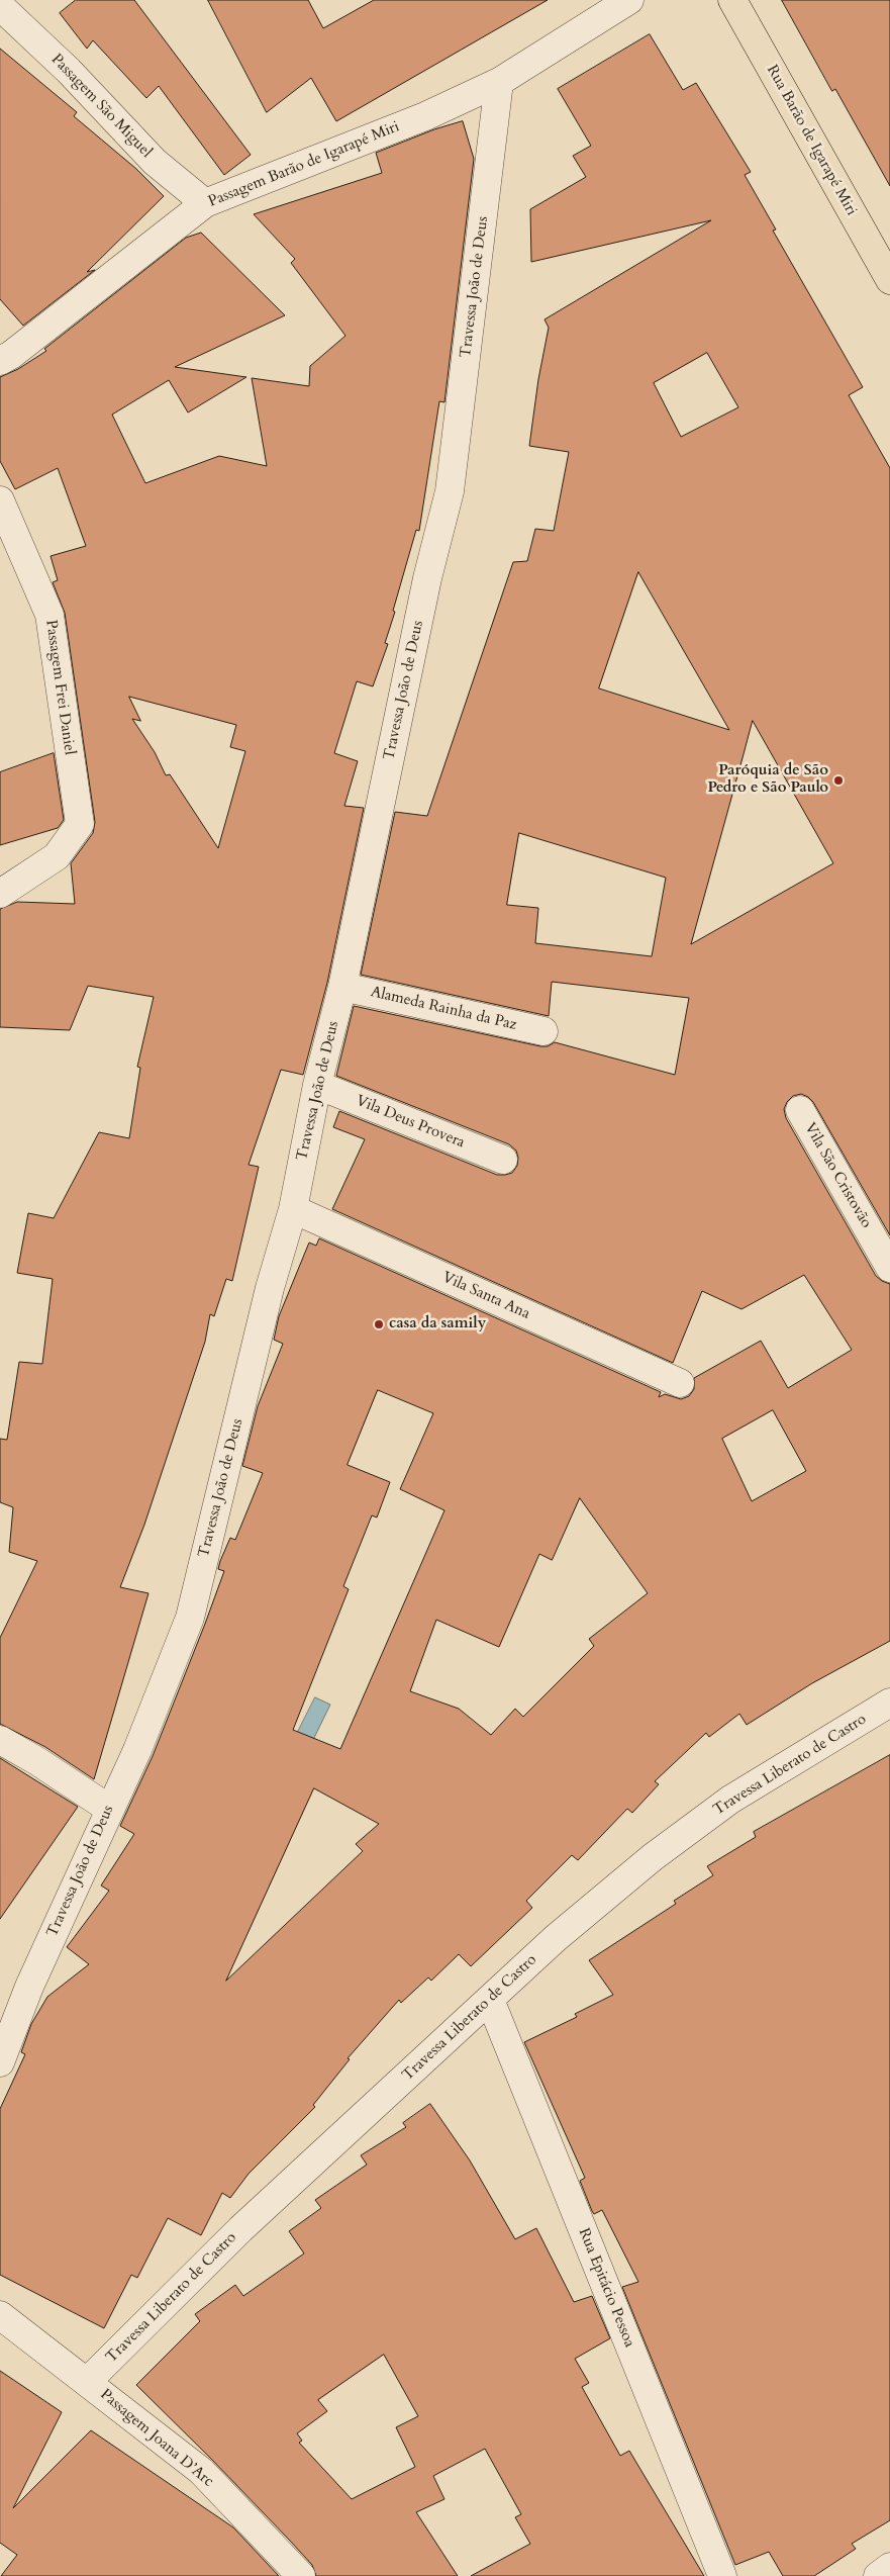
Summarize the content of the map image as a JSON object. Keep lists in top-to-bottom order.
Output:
{
  "streets": {
    "main road": ["Rua Barão de Igarapé Miri"],
    "street": [
      "Passagem São Miguel",
      "Passagem Barão de Igarapé Miri",
      "Travessa João de Deus",
      "Passagem Frei Daniel",
      "Alameda Rainha da Paz",
      "Vila Deus Provera",
      "Vila São Cristovão",
      "Vila Santa Ana",
      "Travessa Liberato de Castro",
      "Rua Epitácio Pessoa",
      "Passagem Joana D’Arc"
    ]
  },
  "crossings": [
    ["Passagem São Miguel", "Passagem Barão de Igarapé Miri"],
    ["Passagem Barão de Igarapé Miri", "Travessa João de Deus"],
    ["Travessa João de Deus", "Alameda Rainha da Paz"],
    ["Travessa João de Deus", "Vila Deus Provera"],
    ["Travessa João de Deus", "Vila Santa Ana"],
    ["Travessa Liberato de Castro", "Rua Epitácio Pessoa"],
    ["Travessa Liberato de Castro", "Passagem Joana D’Arc"]
  ],
  "places": ["Paróquia de São Pedro e São Paulo", "casa da samily"]
}
